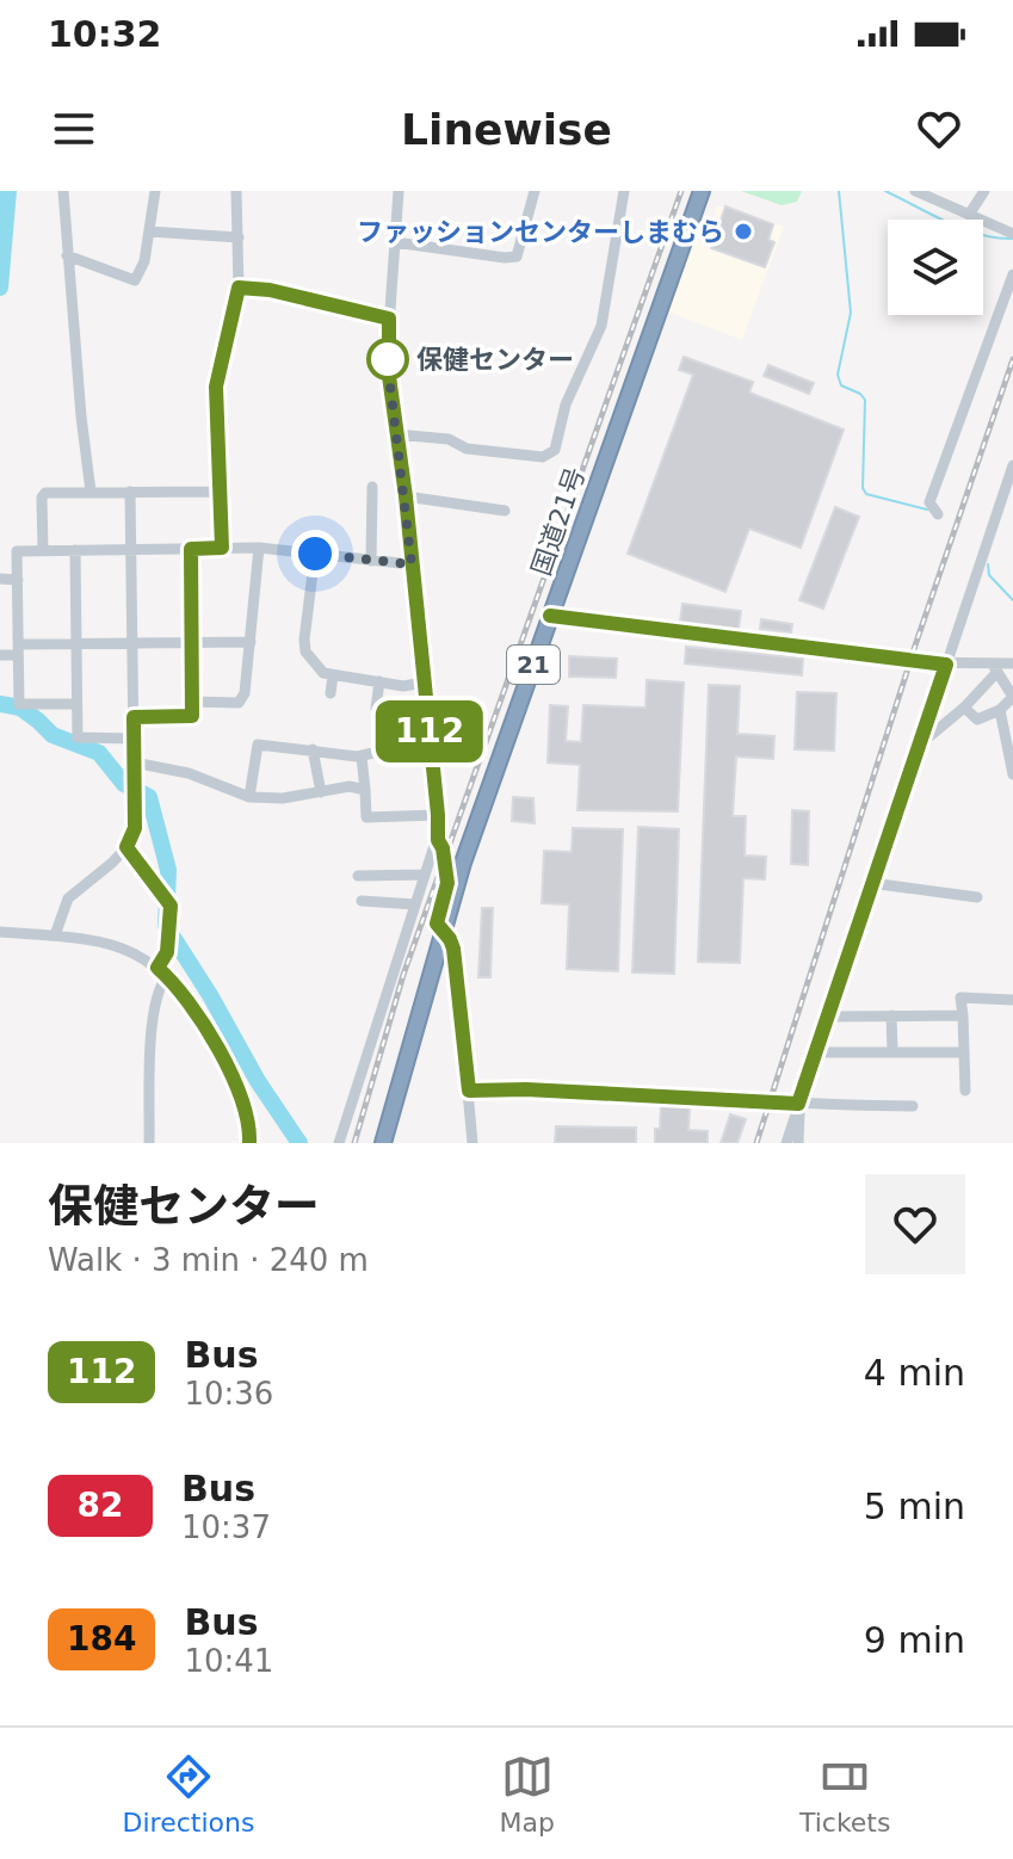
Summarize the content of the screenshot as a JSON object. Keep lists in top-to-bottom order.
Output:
{
  "streets": {
    "highway": ["国道21号", "21"]
  },
  "places": ["ファッションセンターしまむら", "保健センター"],
  "lines": ["bus line 112"],
  "page": {
    "status": "10:32",
    "header": "Linewise",
    "on_map": "112",
    "heading": ["保健センター", "Walk · 3 min · 240 m"],
    "list": [
      {
        "mark": "112",
        "name": "Bus",
        "note": "10:36",
        "value": "4 min"
      },
      {
        "mark": "82",
        "name": "Bus",
        "note": "10:37",
        "value": "5 min"
      },
      {
        "mark": "184",
        "name": "Bus",
        "note": "10:41",
        "value": "9 min"
      }
    ],
    "tabs": ["Directions", "Map", "Tickets"]
  }
}
